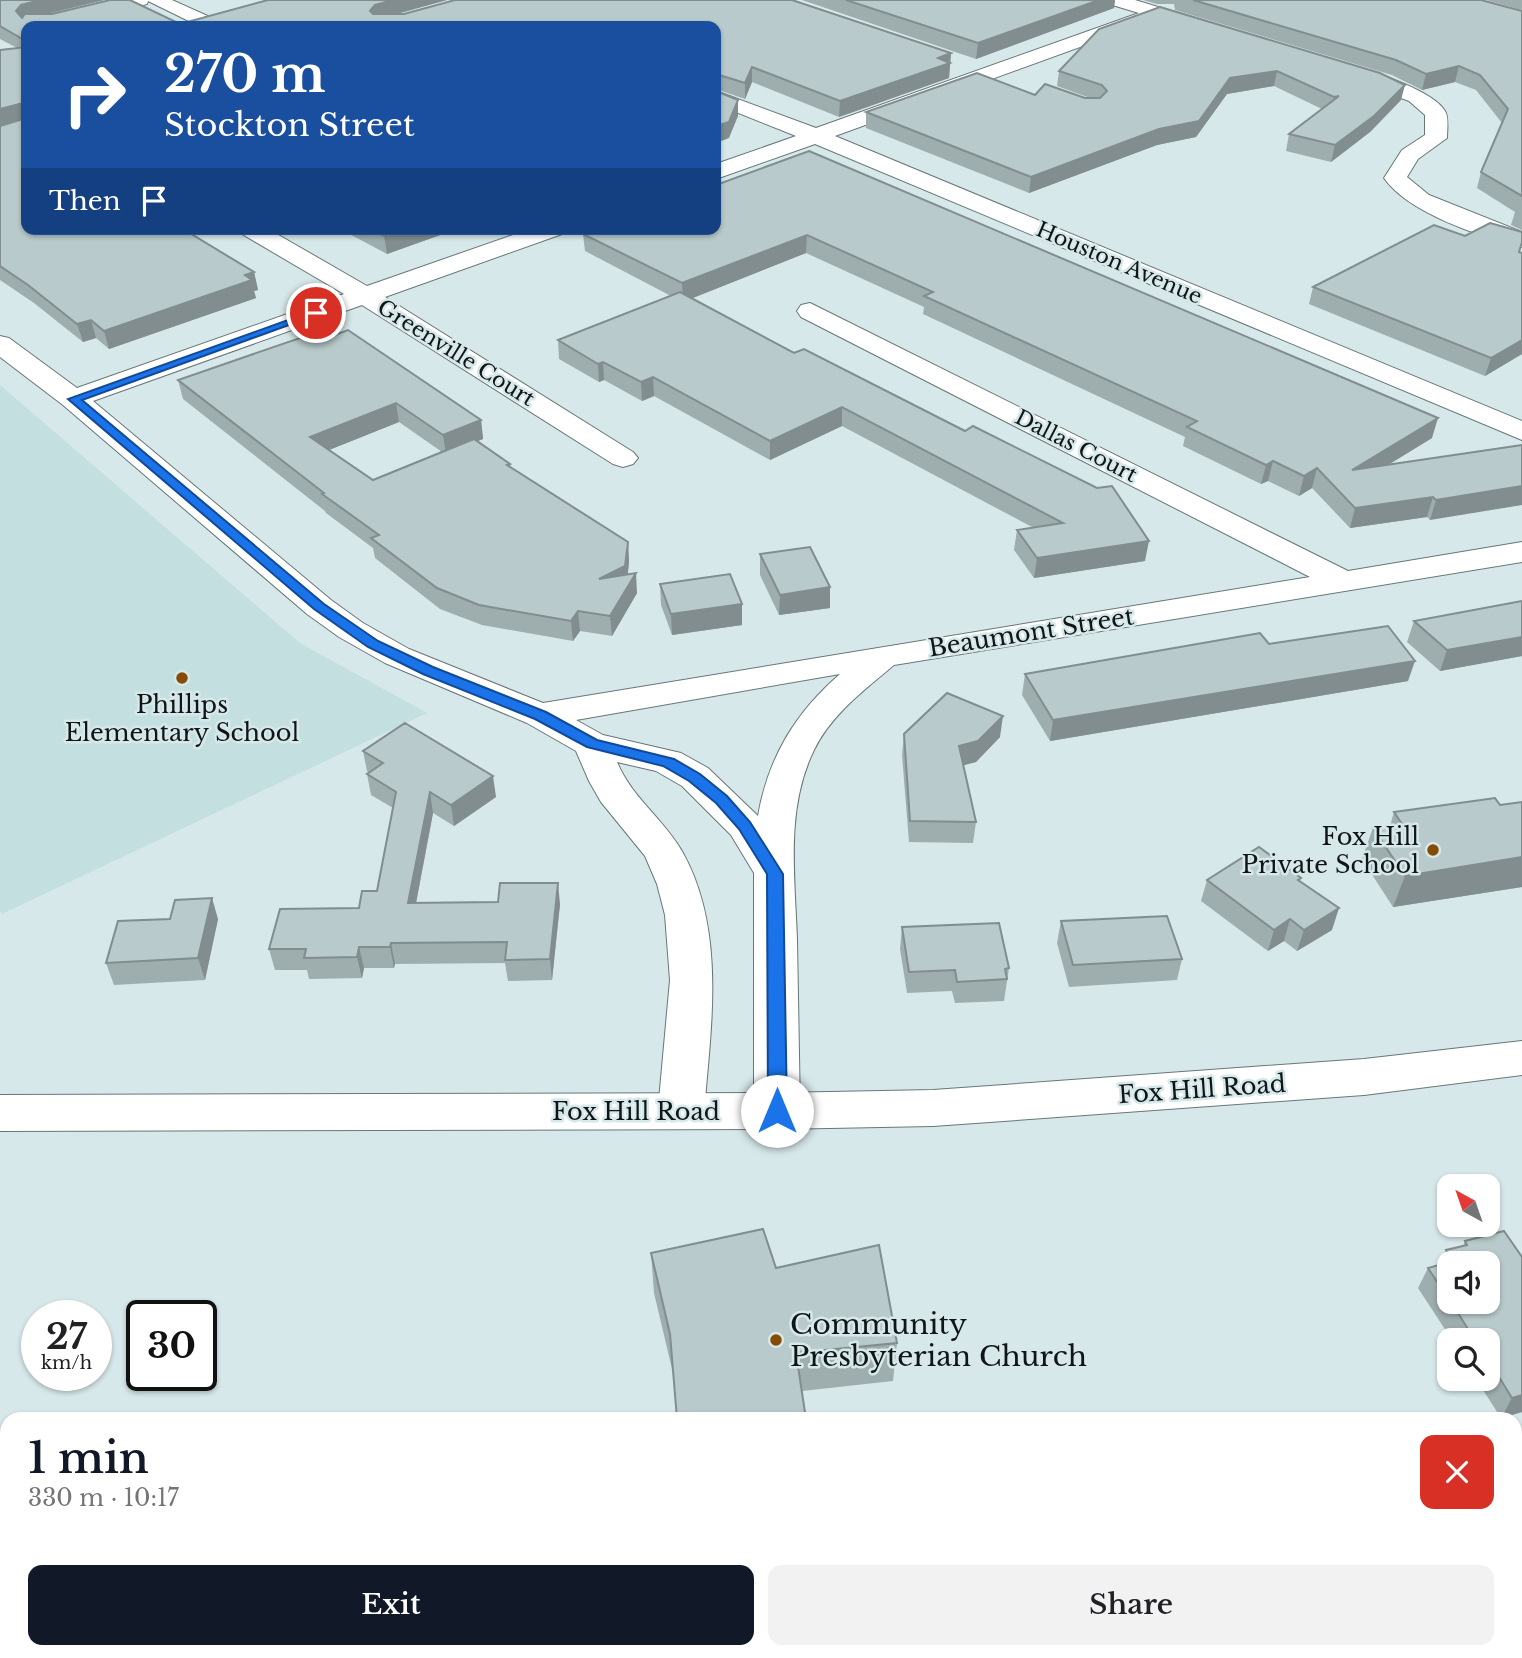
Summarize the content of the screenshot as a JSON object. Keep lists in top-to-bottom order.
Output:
{
  "streets": {
    "street": [
      "Houston Avenue",
      "Greenville Court",
      "Dallas Court",
      "Beaumont Street",
      "Fox Hill Road"
    ]
  },
  "crossings": [
    ["Dallas Court", "Beaumont Street"]
  ],
  "places": ["Phillips Elementary School", "Fox Hill Private School", "Community Presbyterian Church"],
  "north": "top left",
  "page": {
    "turn": ["270 m", "Stockton Street"],
    "then": "Then",
    "speed": "27 km/h",
    "limit": "30",
    "heading": ["1 min", "330 m · 10:17"],
    "buttons": ["Exit", "Share"]
  }
}
